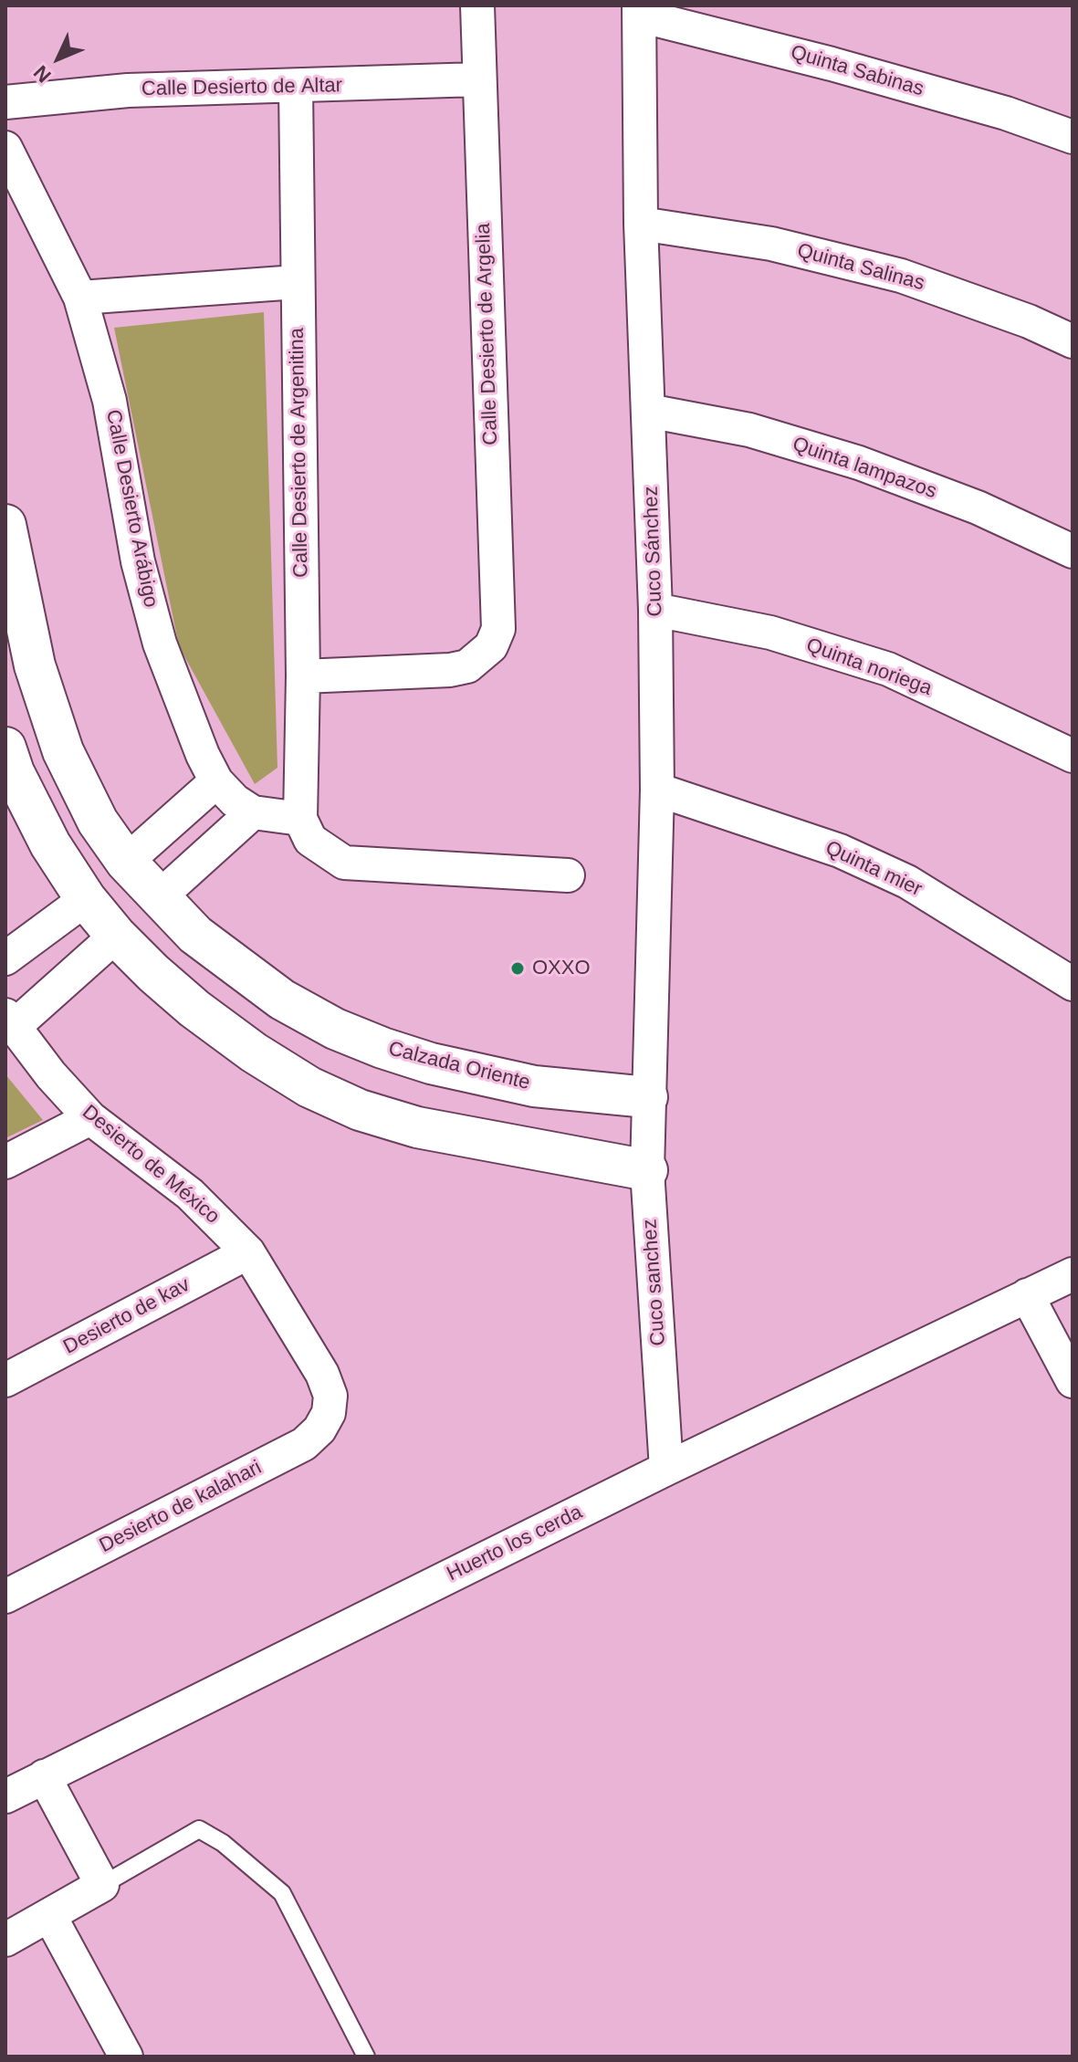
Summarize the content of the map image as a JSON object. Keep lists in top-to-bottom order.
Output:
{
  "streets": {
    "street": [
      "Quinta Sabinas",
      "Calle Desierto de Altar",
      "Quinta Salinas",
      "Calle Desierto de Argelia",
      "Calle Desierto de Argenitina",
      "Quinta lampazos",
      "Calle Desierto Arábigo",
      "Cuco Sánchez",
      "Quinta noriega",
      "Quinta mier",
      "Calzada Oriente",
      "Desierto de México",
      "Cuco sanchez",
      "Desierto de kav",
      "Desierto de kalahari",
      "Huerto los cerda"
    ]
  },
  "crossings": [
    ["Quinta Sabinas", "Cuco Sánchez"],
    ["Calle Desierto de Altar", "Calle Desierto de Argelia"],
    ["Calle Desierto de Altar", "Calle Desierto de Argenitina"],
    ["Quinta Salinas", "Cuco Sánchez"],
    ["Calle Desierto de Argelia", "Calle Desierto de Argenitina"],
    ["Quinta lampazos", "Cuco Sánchez"],
    ["Cuco Sánchez", "Quinta noriega"],
    ["Cuco Sánchez", "Quinta mier"],
    ["Cuco Sánchez", "Calzada Oriente"],
    ["Cuco Sánchez", "Cuco sanchez"],
    ["Calzada Oriente", "Cuco sanchez"],
    ["Desierto de México", "Desierto de kav"],
    ["Desierto de México", "Desierto de kalahari"],
    ["Cuco sanchez", "Huerto los cerda"]
  ],
  "places": ["OXXO"],
  "north": "bottom left"
}
